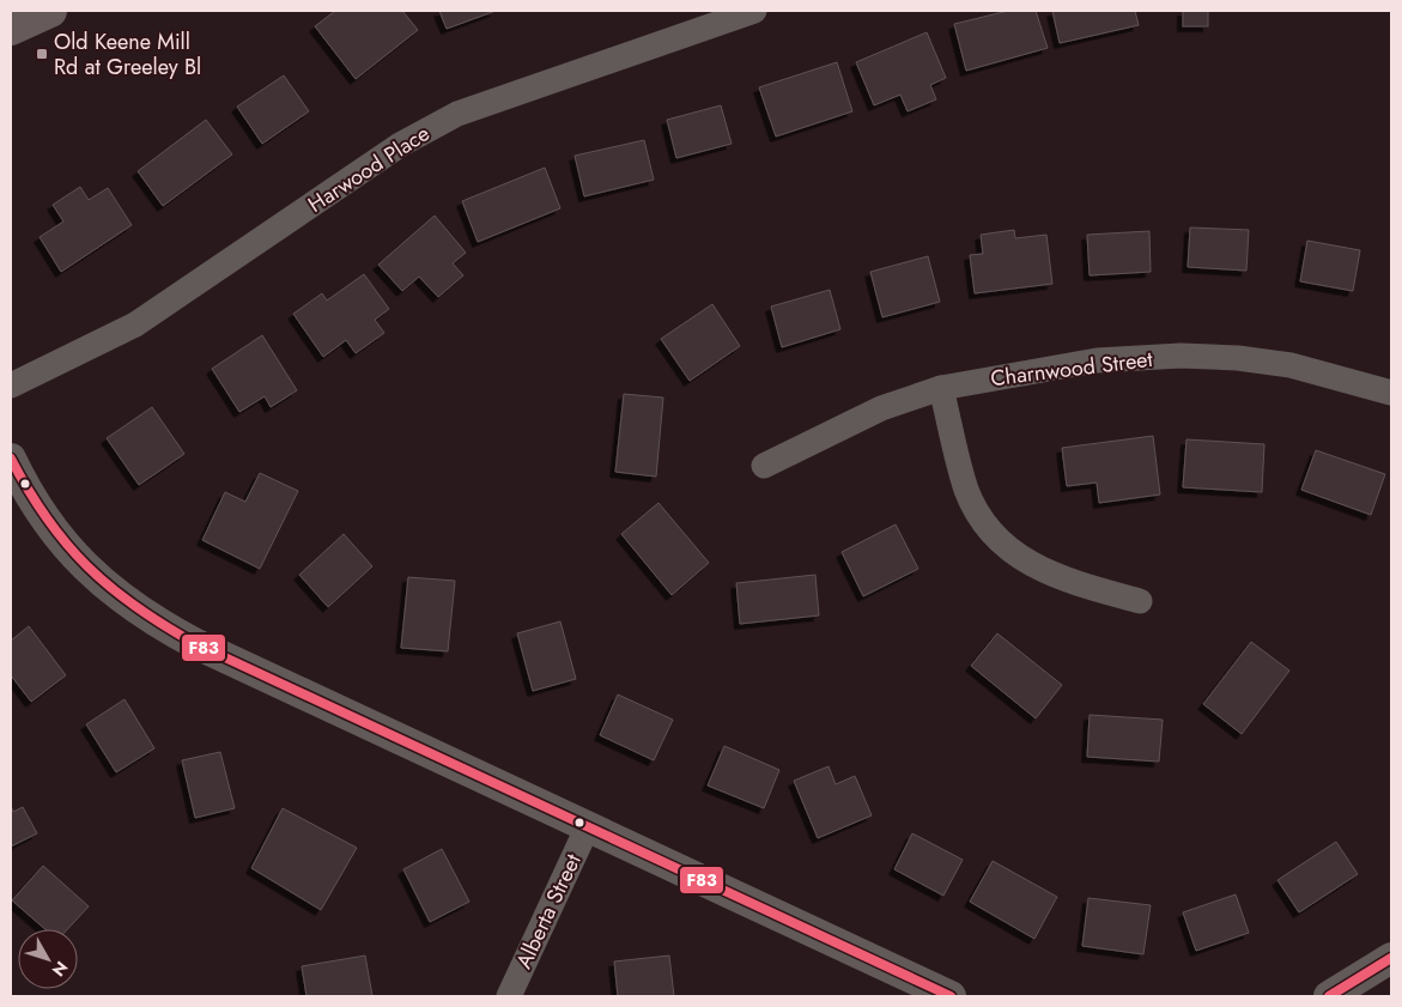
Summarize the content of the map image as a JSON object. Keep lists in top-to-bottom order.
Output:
{
  "streets": {
    "street": ["Harwood Place", "Charnwood Street", "Alberta Street"]
  },
  "places": {
    "transit": ["Old Keene Mill Rd at Greeley Bl"]
  },
  "lines": ["transit line F83"],
  "north": "bottom right"
}
